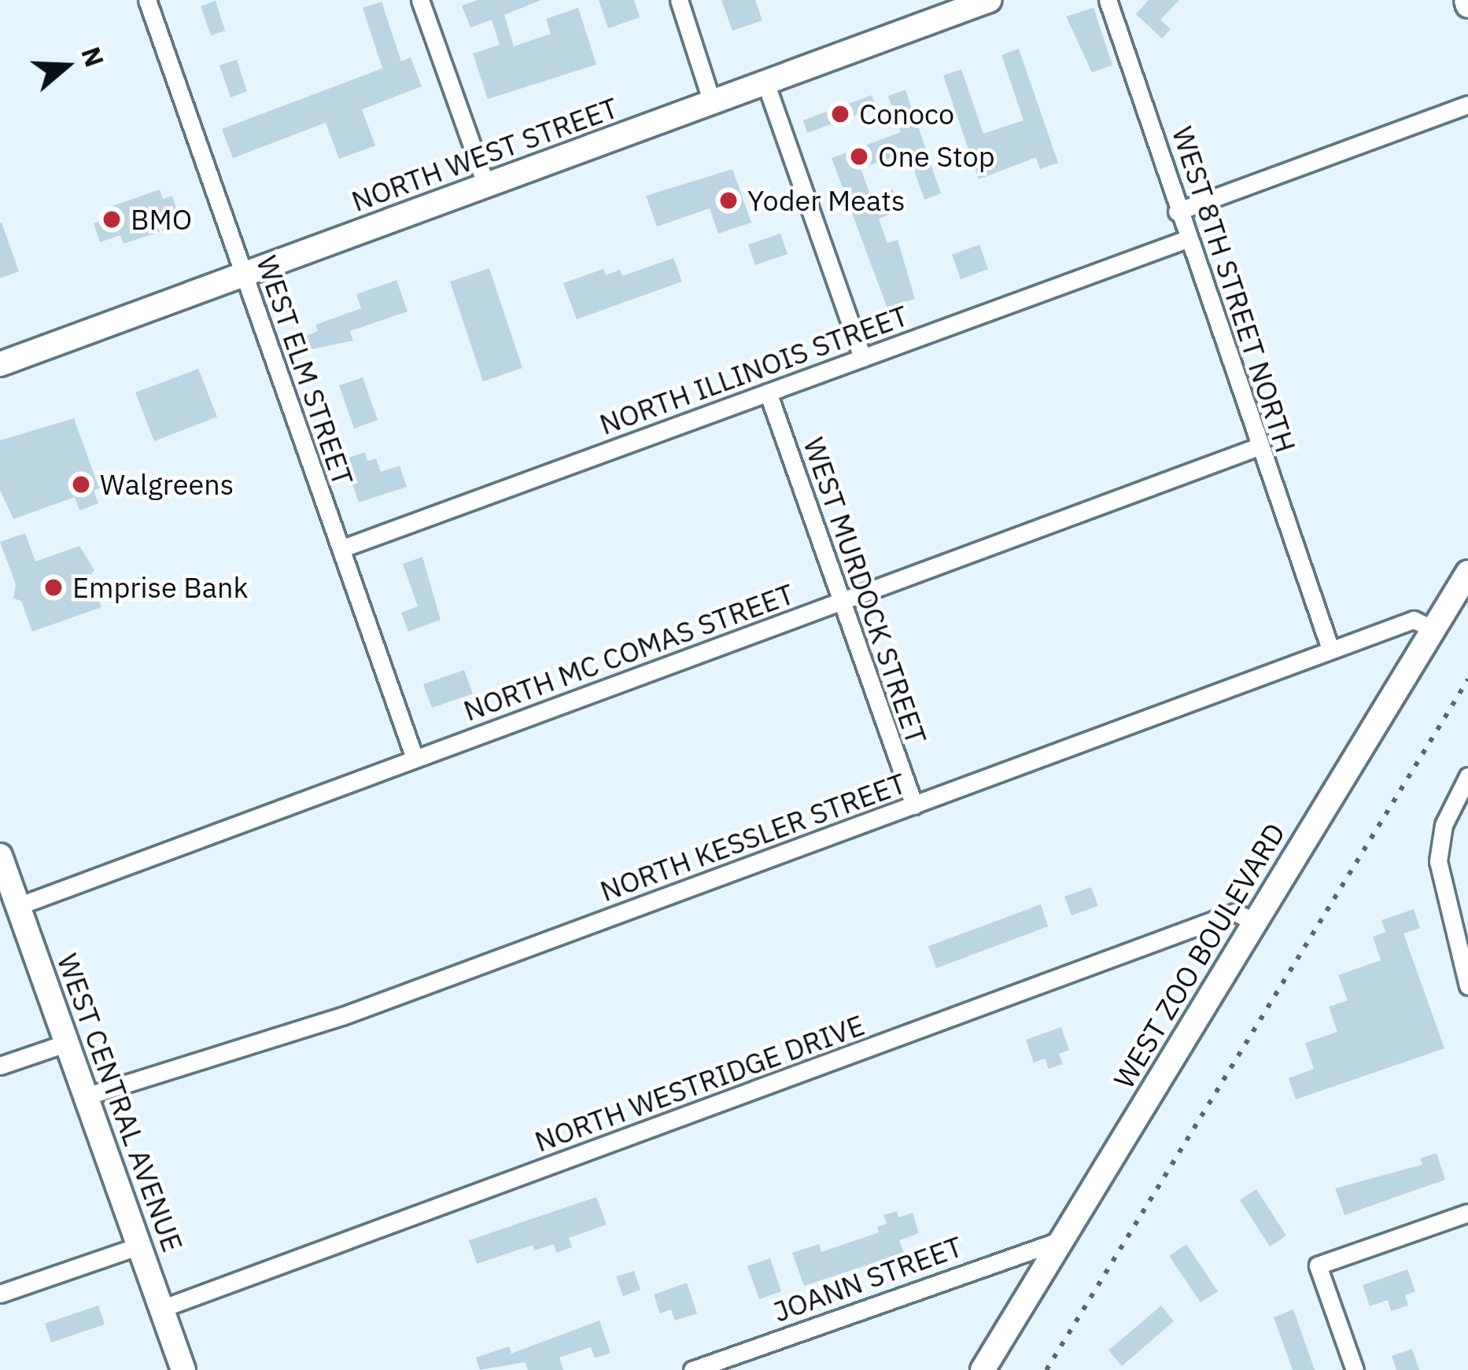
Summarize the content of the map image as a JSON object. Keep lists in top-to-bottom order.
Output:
{
  "streets": {
    "main road": ["NORTH WEST STREET", "WEST ZOO BOULEVARD", "WEST CENTRAL AVENUE"],
    "street": [
      "WEST 8TH STREET NORTH",
      "NORTH ILLINOIS STREET",
      "WEST ELM STREET",
      "WEST MURDOCK STREET",
      "NORTH MC COMAS STREET",
      "NORTH KESSLER STREET",
      "NORTH WESTRIDGE DRIVE",
      "JOANN STREET"
    ]
  },
  "crossings": [
    ["NORTH WEST STREET", "WEST ELM STREET"],
    ["WEST 8TH STREET NORTH", "NORTH ILLINOIS STREET"],
    ["WEST 8TH STREET NORTH", "NORTH MC COMAS STREET"],
    ["WEST 8TH STREET NORTH", "NORTH KESSLER STREET"],
    ["NORTH ILLINOIS STREET", "WEST ELM STREET"],
    ["NORTH ILLINOIS STREET", "WEST MURDOCK STREET"],
    ["WEST ELM STREET", "NORTH MC COMAS STREET"],
    ["WEST MURDOCK STREET", "NORTH MC COMAS STREET"],
    ["WEST MURDOCK STREET", "NORTH KESSLER STREET"],
    ["NORTH MC COMAS STREET", "WEST CENTRAL AVENUE"],
    ["NORTH KESSLER STREET", "WEST ZOO BOULEVARD"],
    ["NORTH KESSLER STREET", "WEST CENTRAL AVENUE"],
    ["WEST ZOO BOULEVARD", "NORTH WESTRIDGE DRIVE"],
    ["WEST ZOO BOULEVARD", "JOANN STREET"],
    ["NORTH WESTRIDGE DRIVE", "WEST CENTRAL AVENUE"]
  ],
  "places": [
    "Conoco",
    "One Stop",
    "Yoder Meats",
    "BMO",
    "Walgreens",
    "Emprise Bank"
  ],
  "north": "right"
}
